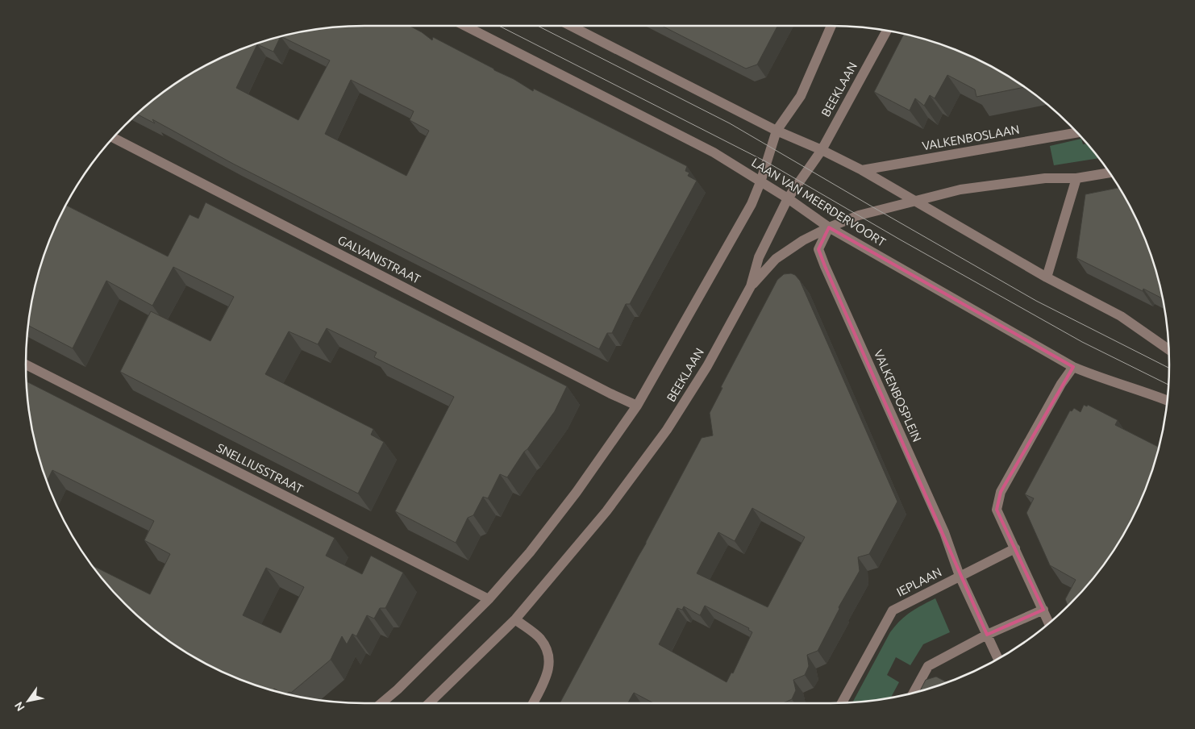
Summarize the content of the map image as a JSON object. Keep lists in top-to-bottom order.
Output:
{
  "streets": {
    "street": [
      "BEEKLAAN",
      "VALKENBOSLAAN",
      "LAAN VAN MEERDERVOORT",
      "GALVANISTRAAT",
      "VALKENBOSPLEIN",
      "SNELLIUSSTRAAT",
      "IEPLAAN"
    ]
  },
  "crossings": [
    ["BEEKLAAN", "LAAN VAN MEERDERVOORT"],
    ["LAAN VAN MEERDERVOORT", "VALKENBOSPLEIN"],
    ["VALKENBOSPLEIN", "IEPLAAN"]
  ],
  "north": "bottom left"
}
